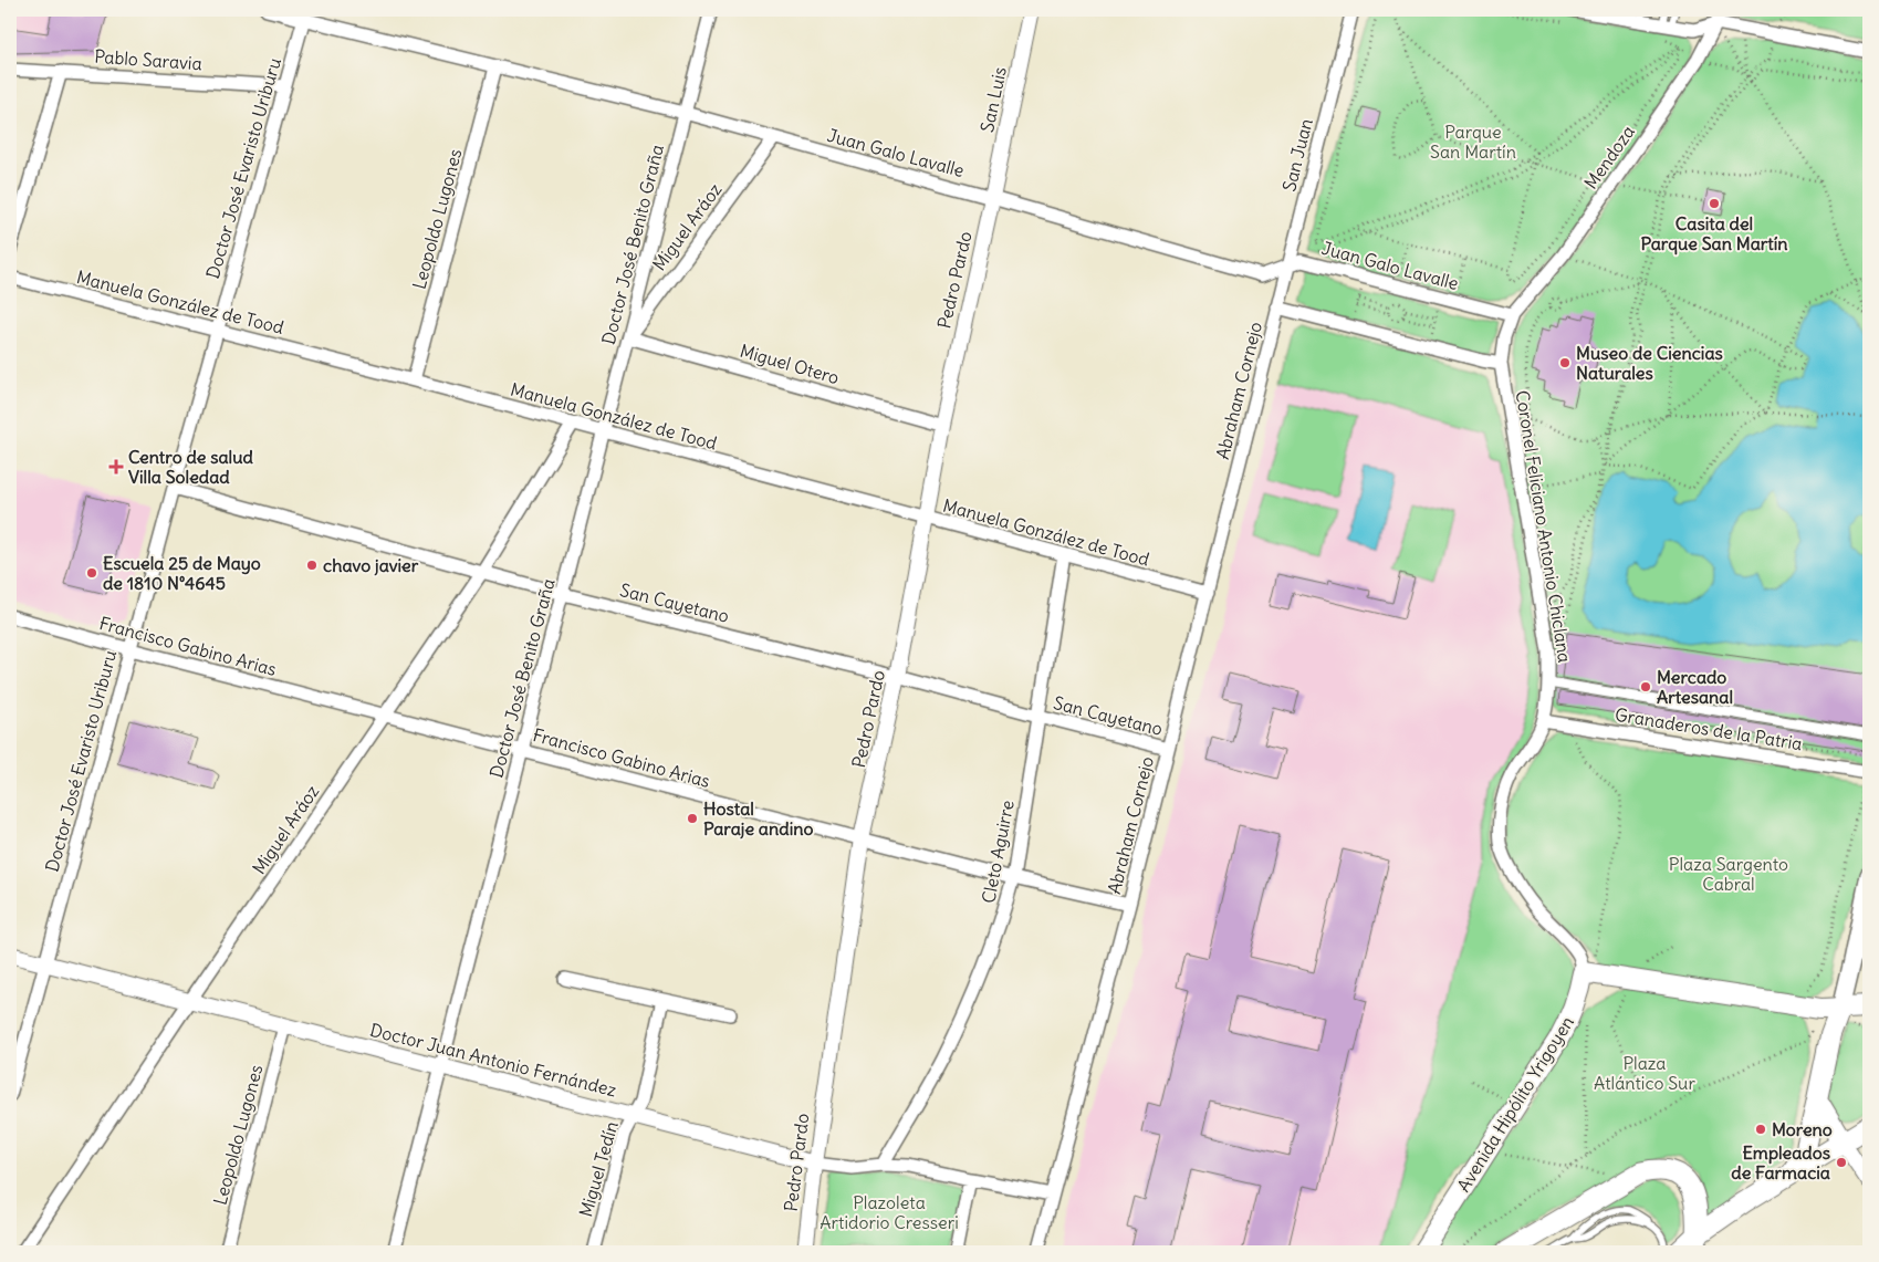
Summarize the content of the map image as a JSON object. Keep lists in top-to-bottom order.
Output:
{
  "streets": {
    "main road": ["Avenida Hipólito Yrigoyen"],
    "street": [
      "Pablo Saravia",
      "San Luis",
      "Juan Galo Lavalle",
      "San Juan",
      "Mendoza",
      "Doctor José Evaristo Uriburu",
      "Leopoldo Lugones",
      "Miguel Aráoz",
      "Doctor José Benito Graña",
      "Pedro Pardo",
      "Manuela González de Tood",
      "Miguel Otero",
      "Abraham Cornejo",
      "Coronel Feliciano Antonio Chiclana",
      "San Cayetano",
      "Francisco Gabino Arias",
      "Granaderos de la Patria",
      "Cleto Aguirre",
      "Doctor Juan Antonio Fernández",
      "Miguel Tedín"
    ]
  },
  "crossings": [
    ["Pablo Saravia", "Doctor José Evaristo Uriburu"],
    ["San Luis", "Juan Galo Lavalle"],
    ["San Luis", "Pedro Pardo"],
    ["Juan Galo Lavalle", "San Juan"],
    ["Juan Galo Lavalle", "Mendoza"],
    ["Juan Galo Lavalle", "Doctor José Evaristo Uriburu"],
    ["Juan Galo Lavalle", "Leopoldo Lugones"],
    ["Juan Galo Lavalle", "Miguel Aráoz"],
    ["Juan Galo Lavalle", "Doctor José Benito Graña"],
    ["Juan Galo Lavalle", "Pedro Pardo"],
    ["Juan Galo Lavalle", "Coronel Feliciano Antonio Chiclana"],
    ["San Juan", "Abraham Cornejo"],
    ["Mendoza", "Coronel Feliciano Antonio Chiclana"],
    ["Doctor José Evaristo Uriburu", "Manuela González de Tood"],
    ["Doctor José Evaristo Uriburu", "San Cayetano"],
    ["Doctor José Evaristo Uriburu", "Francisco Gabino Arias"],
    ["Doctor José Evaristo Uriburu", "Doctor Juan Antonio Fernández"],
    ["Leopoldo Lugones", "Manuela González de Tood"],
    ["Leopoldo Lugones", "Doctor Juan Antonio Fernández"],
    ["Miguel Aráoz", "Doctor José Benito Graña"],
    ["Miguel Aráoz", "Manuela González de Tood"],
    ["Miguel Aráoz", "Miguel Otero"],
    ["Miguel Aráoz", "San Cayetano"],
    ["Miguel Aráoz", "Francisco Gabino Arias"],
    ["Miguel Aráoz", "Doctor Juan Antonio Fernández"],
    ["Doctor José Benito Graña", "Manuela González de Tood"],
    ["Doctor José Benito Graña", "Miguel Otero"],
    ["Doctor José Benito Graña", "San Cayetano"],
    ["Doctor José Benito Graña", "Francisco Gabino Arias"],
    ["Doctor José Benito Graña", "Doctor Juan Antonio Fernández"],
    ["Pedro Pardo", "Manuela González de Tood"],
    ["Pedro Pardo", "Miguel Otero"],
    ["Pedro Pardo", "San Cayetano"],
    ["Pedro Pardo", "Francisco Gabino Arias"],
    ["Pedro Pardo", "Doctor Juan Antonio Fernández"],
    ["Manuela González de Tood", "Abraham Cornejo"],
    ["Manuela González de Tood", "Cleto Aguirre"],
    ["Abraham Cornejo", "San Cayetano"],
    ["Abraham Cornejo", "Francisco Gabino Arias"],
    ["Abraham Cornejo", "Doctor Juan Antonio Fernández"],
    ["Coronel Feliciano Antonio Chiclana", "Granaderos de la Patria"],
    ["Coronel Feliciano Antonio Chiclana", "Avenida Hipólito Yrigoyen"],
    ["San Cayetano", "Cleto Aguirre"],
    ["Francisco Gabino Arias", "Cleto Aguirre"],
    ["Cleto Aguirre", "Doctor Juan Antonio Fernández"],
    ["Doctor Juan Antonio Fernández", "Miguel Tedín"]
  ],
  "parks": [
    "Parque San Martín",
    "Plaza Sargento Cabral",
    "Plaza Atlántico Sur",
    "Plazoleta Artidorio Cresseri"
  ],
  "places": {
    "other": [
      "Casita del Parque San Martín",
      "Museo de Ciencias Naturales",
      "chavo javier",
      "Escuela 25 de Mayo de 1810 N°4645",
      "Mercado Artesanal",
      "Hostal Paraje andino",
      "Moreno",
      "Empleados de Farmacia"
    ],
    "health": ["Centro de salud Villa Soledad"]
  }
}
